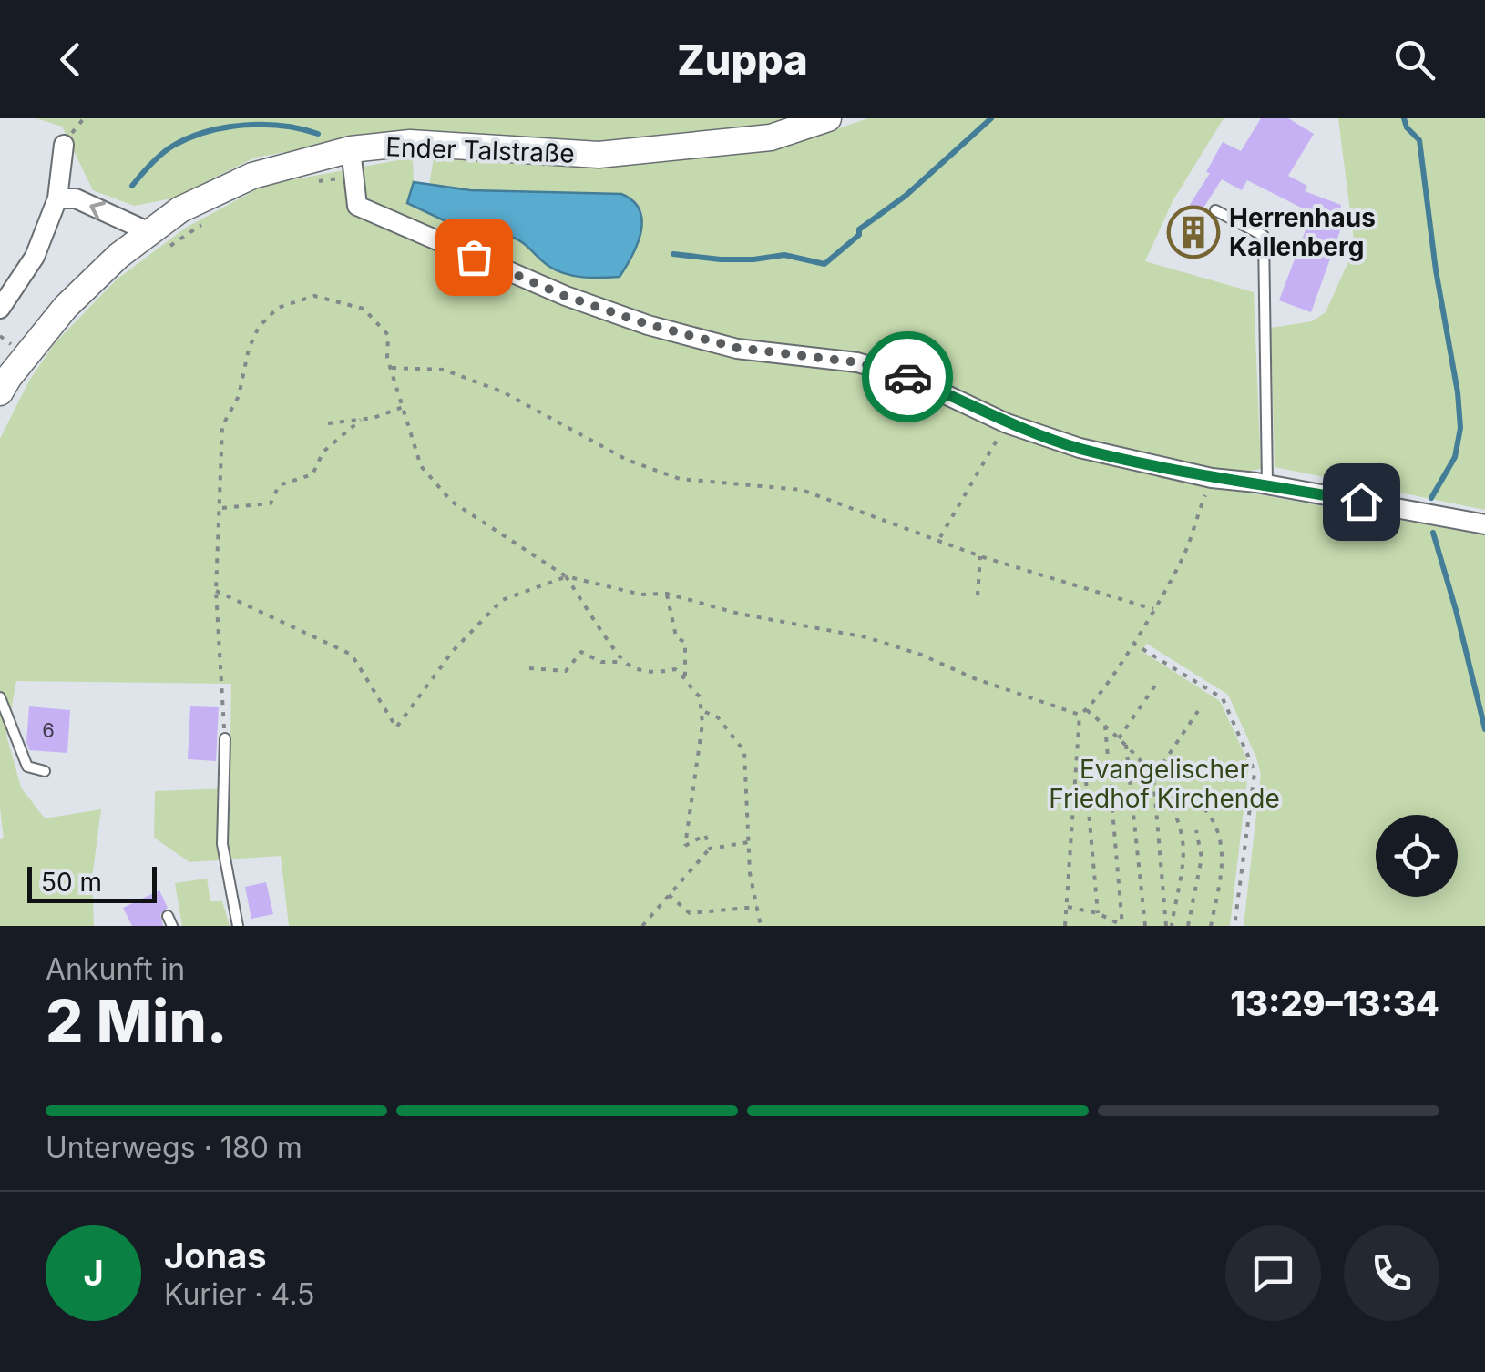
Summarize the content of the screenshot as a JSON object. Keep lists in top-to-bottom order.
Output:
{
  "streets": {
    "main road": ["Ender Talstraße"]
  },
  "parks": ["Evangelischer Friedhof Kirchende"],
  "places": {
    "building": ["Herrenhaus Kallenberg"]
  },
  "house_numbers": ["6"],
  "scale_bar": "50 m",
  "page": {
    "header": "Zuppa",
    "scale": "50 m",
    "heading": ["2 Min.", "Ankunft in", "13:29–13:34"],
    "panel": ["Jonas", "Kurier · 4.5"],
    "bar": "Unterwegs · 180 m",
    "round": "J"
  }
}
